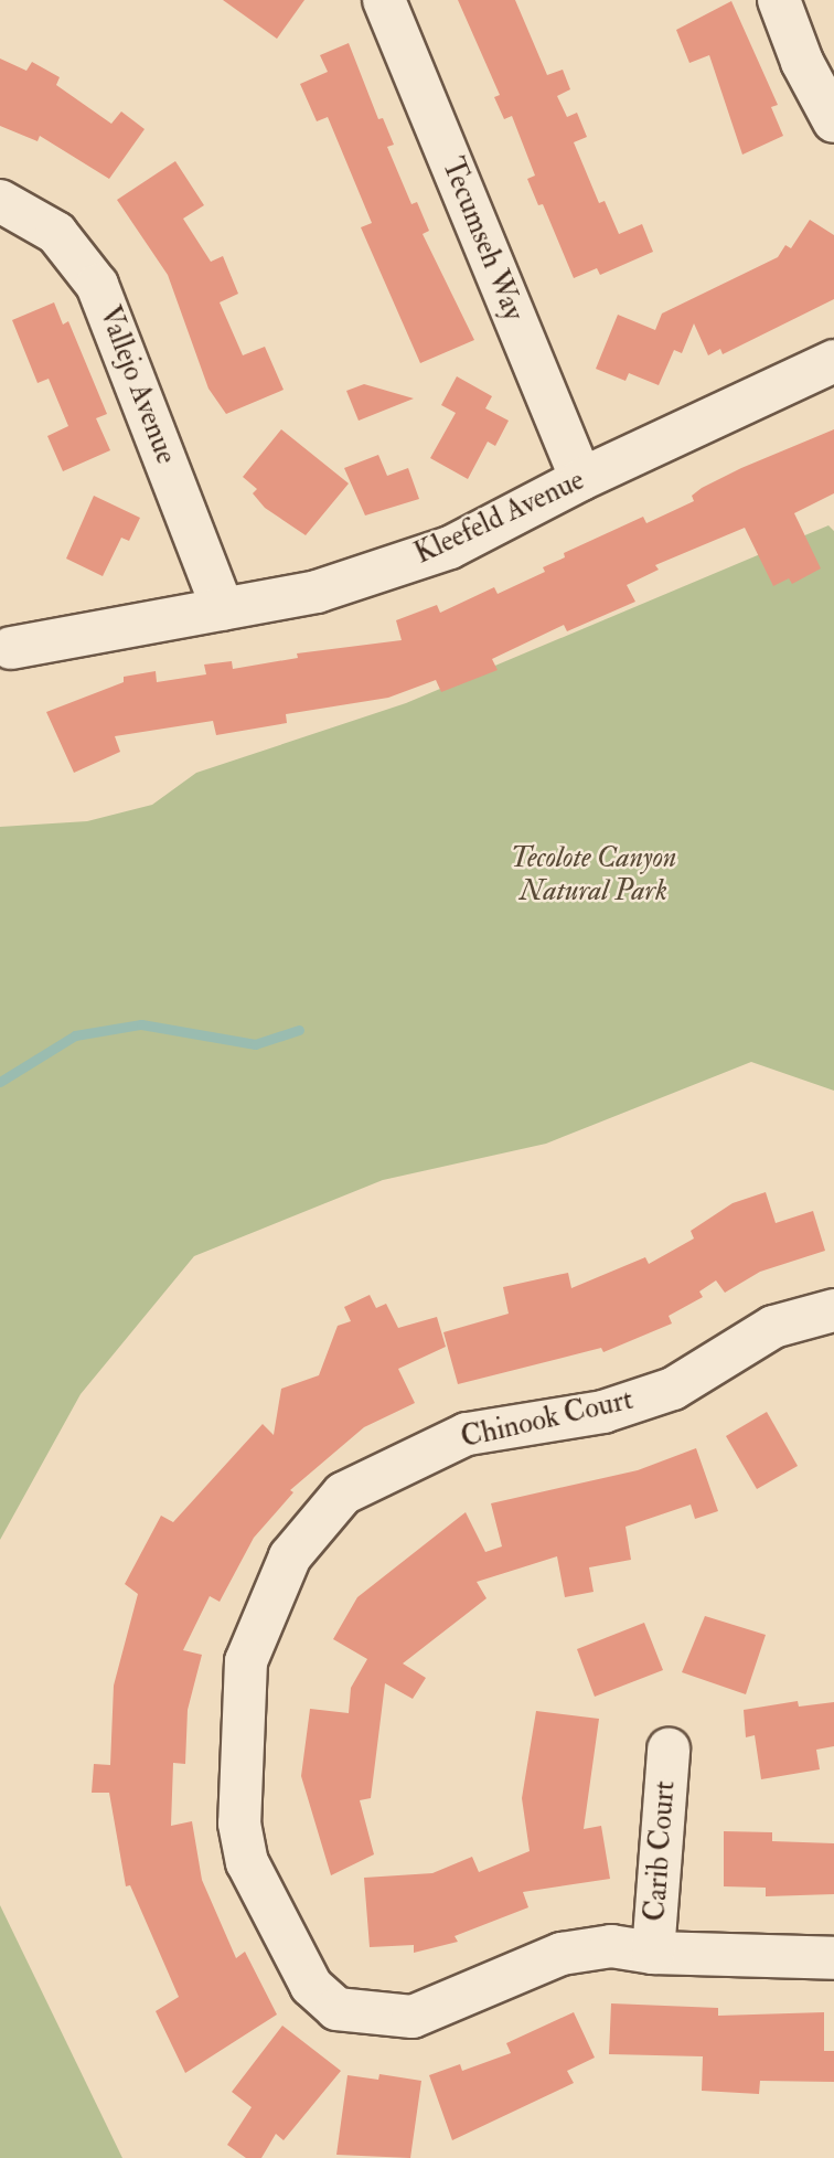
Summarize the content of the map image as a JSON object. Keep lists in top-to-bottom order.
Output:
{
  "streets": {
    "street": [
      "Tecumseh Way",
      "Vallejo Avenue",
      "Kleefeld Avenue",
      "Chinook Court",
      "Carib Court"
    ]
  },
  "crossings": [
    ["Tecumseh Way", "Kleefeld Avenue"],
    ["Vallejo Avenue", "Kleefeld Avenue"],
    ["Chinook Court", "Carib Court"]
  ],
  "parks": ["Tecolote Canyon Natural Park"]
}
